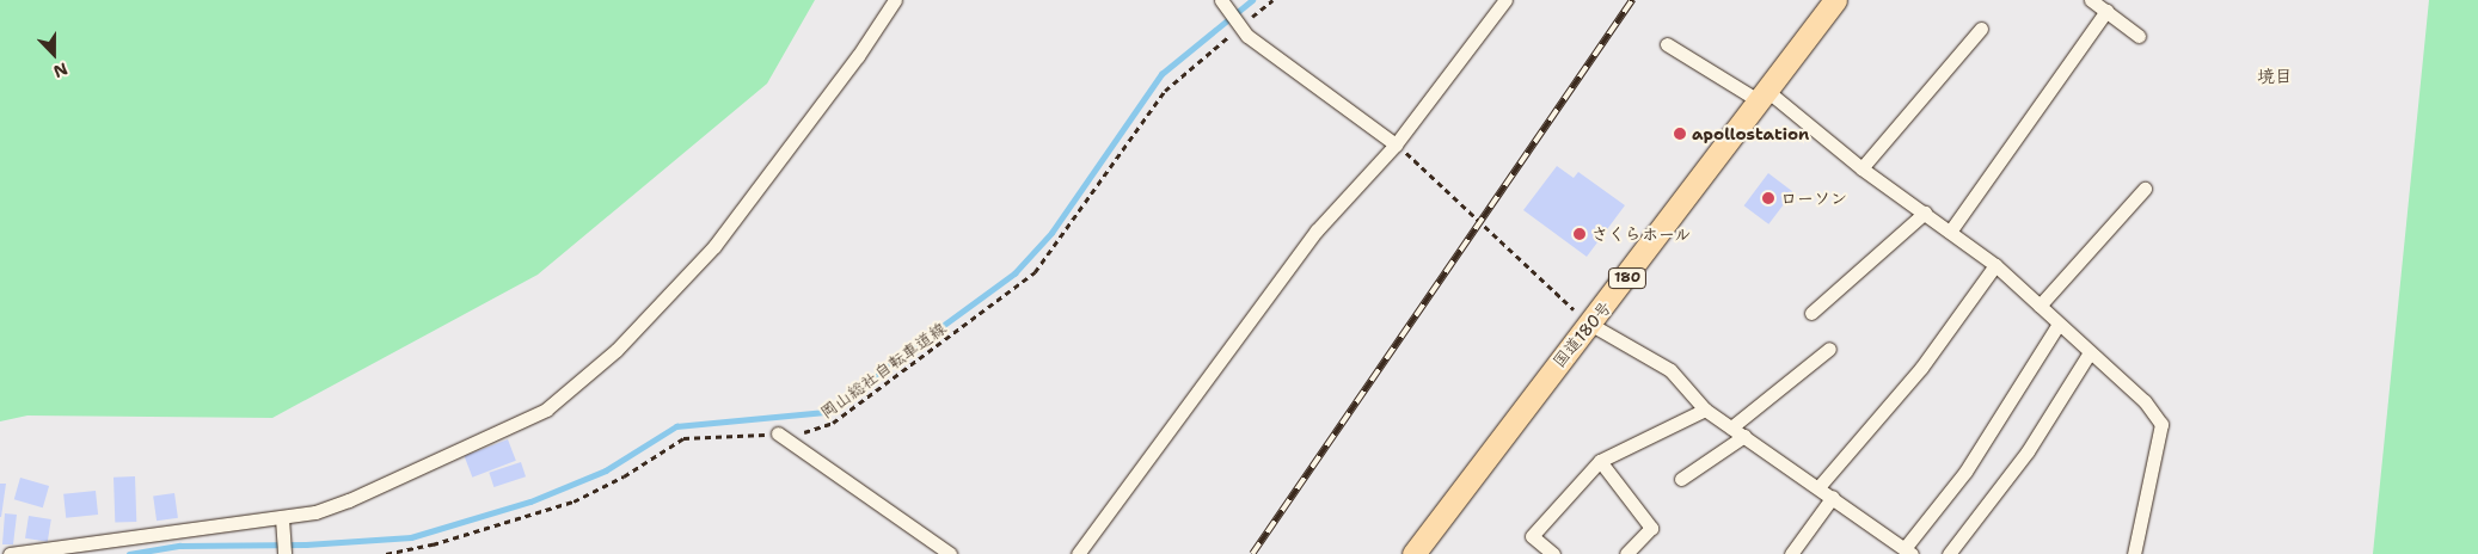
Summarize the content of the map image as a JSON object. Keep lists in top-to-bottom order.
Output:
{
  "streets": {
    "highway": ["180", "国道180号"],
    "path": ["岡山総社自転車道線"]
  },
  "districts": ["境目"],
  "places": ["apollostation", "ローソン", "さくらホール"],
  "north": "bottom"
}
